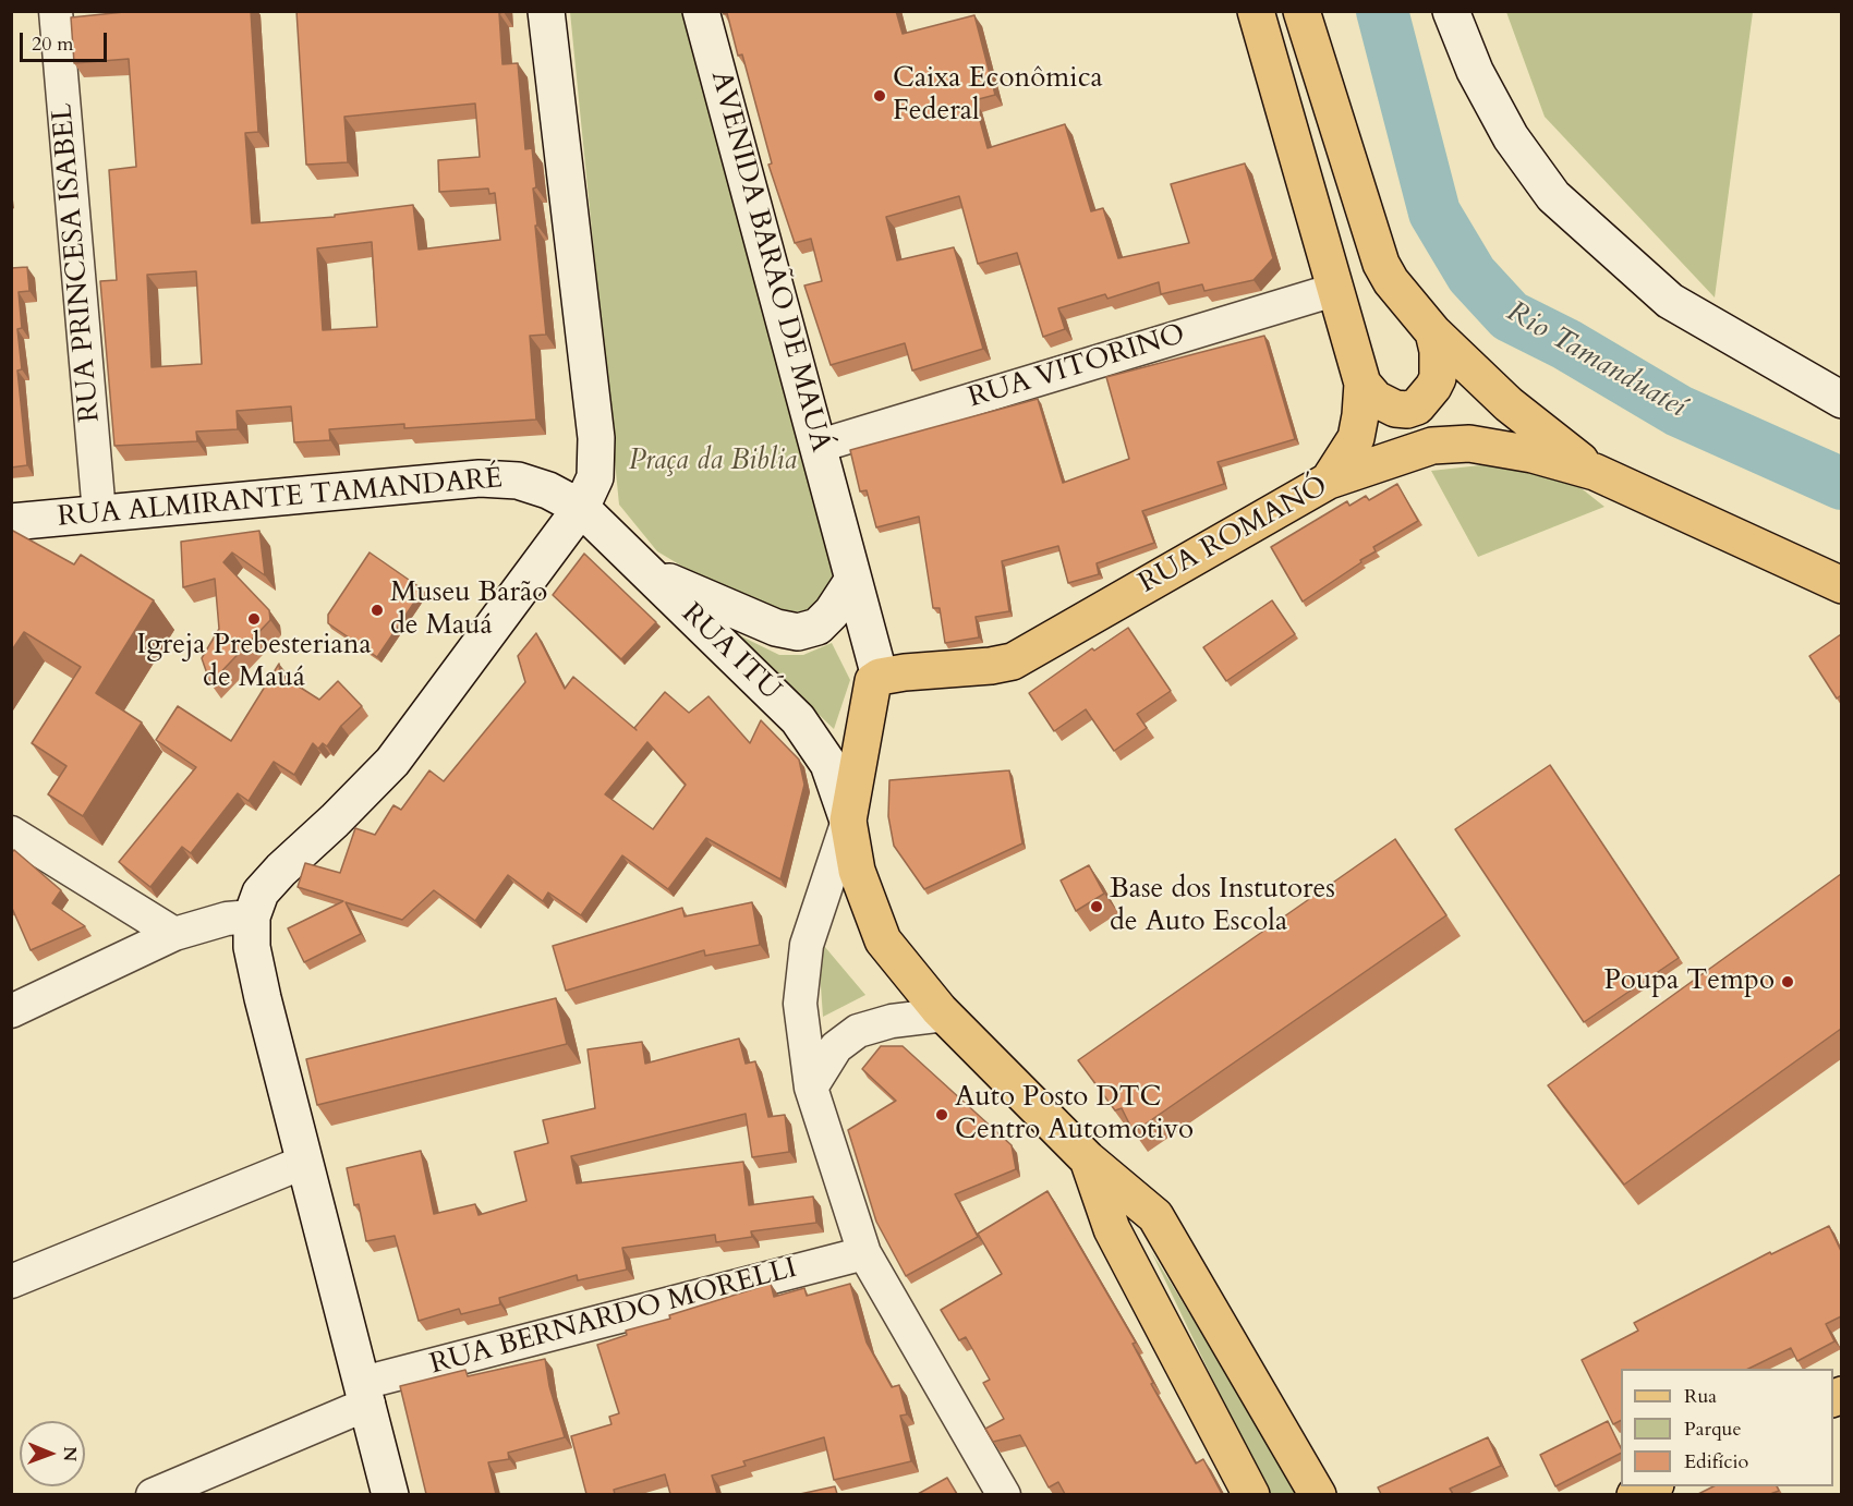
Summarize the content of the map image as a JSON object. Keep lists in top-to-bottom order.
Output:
{
  "streets": {
    "main road": [
      "AVENIDA BARÃO DE MAUÁ",
      "RUA ALMIRANTE TAMANDARÉ",
      "RUA ROMANÓ",
      "RUA ITÚ"
    ],
    "street": ["RUA PRINCESA ISABEL", "RUA VITORINO", "RUA BERNARDO MORELLI"]
  },
  "crossings": [
    ["AVENIDA BARÃO DE MAUÁ", "RUA VITORINO"],
    ["AVENIDA BARÃO DE MAUÁ", "RUA ROMANÓ"],
    ["RUA PRINCESA ISABEL", "RUA ALMIRANTE TAMANDARÉ"],
    ["RUA ALMIRANTE TAMANDARÉ", "RUA ITÚ"]
  ],
  "water": ["Rio Tamanduateí"],
  "parks": ["Praça da Biblia"],
  "places": [
    "Caixa Econômica Federal",
    "Museu Barão de Mauá",
    "Igreja Prebesteriana de Mauá",
    "Base dos Instutores de Auto Escola",
    "Poupa Tempo",
    "Auto Posto DTC Centro Automotivo"
  ],
  "legend": ["Rua", "Parque", "Edifício"],
  "scale_bar": "20 m",
  "north": "right"
}
